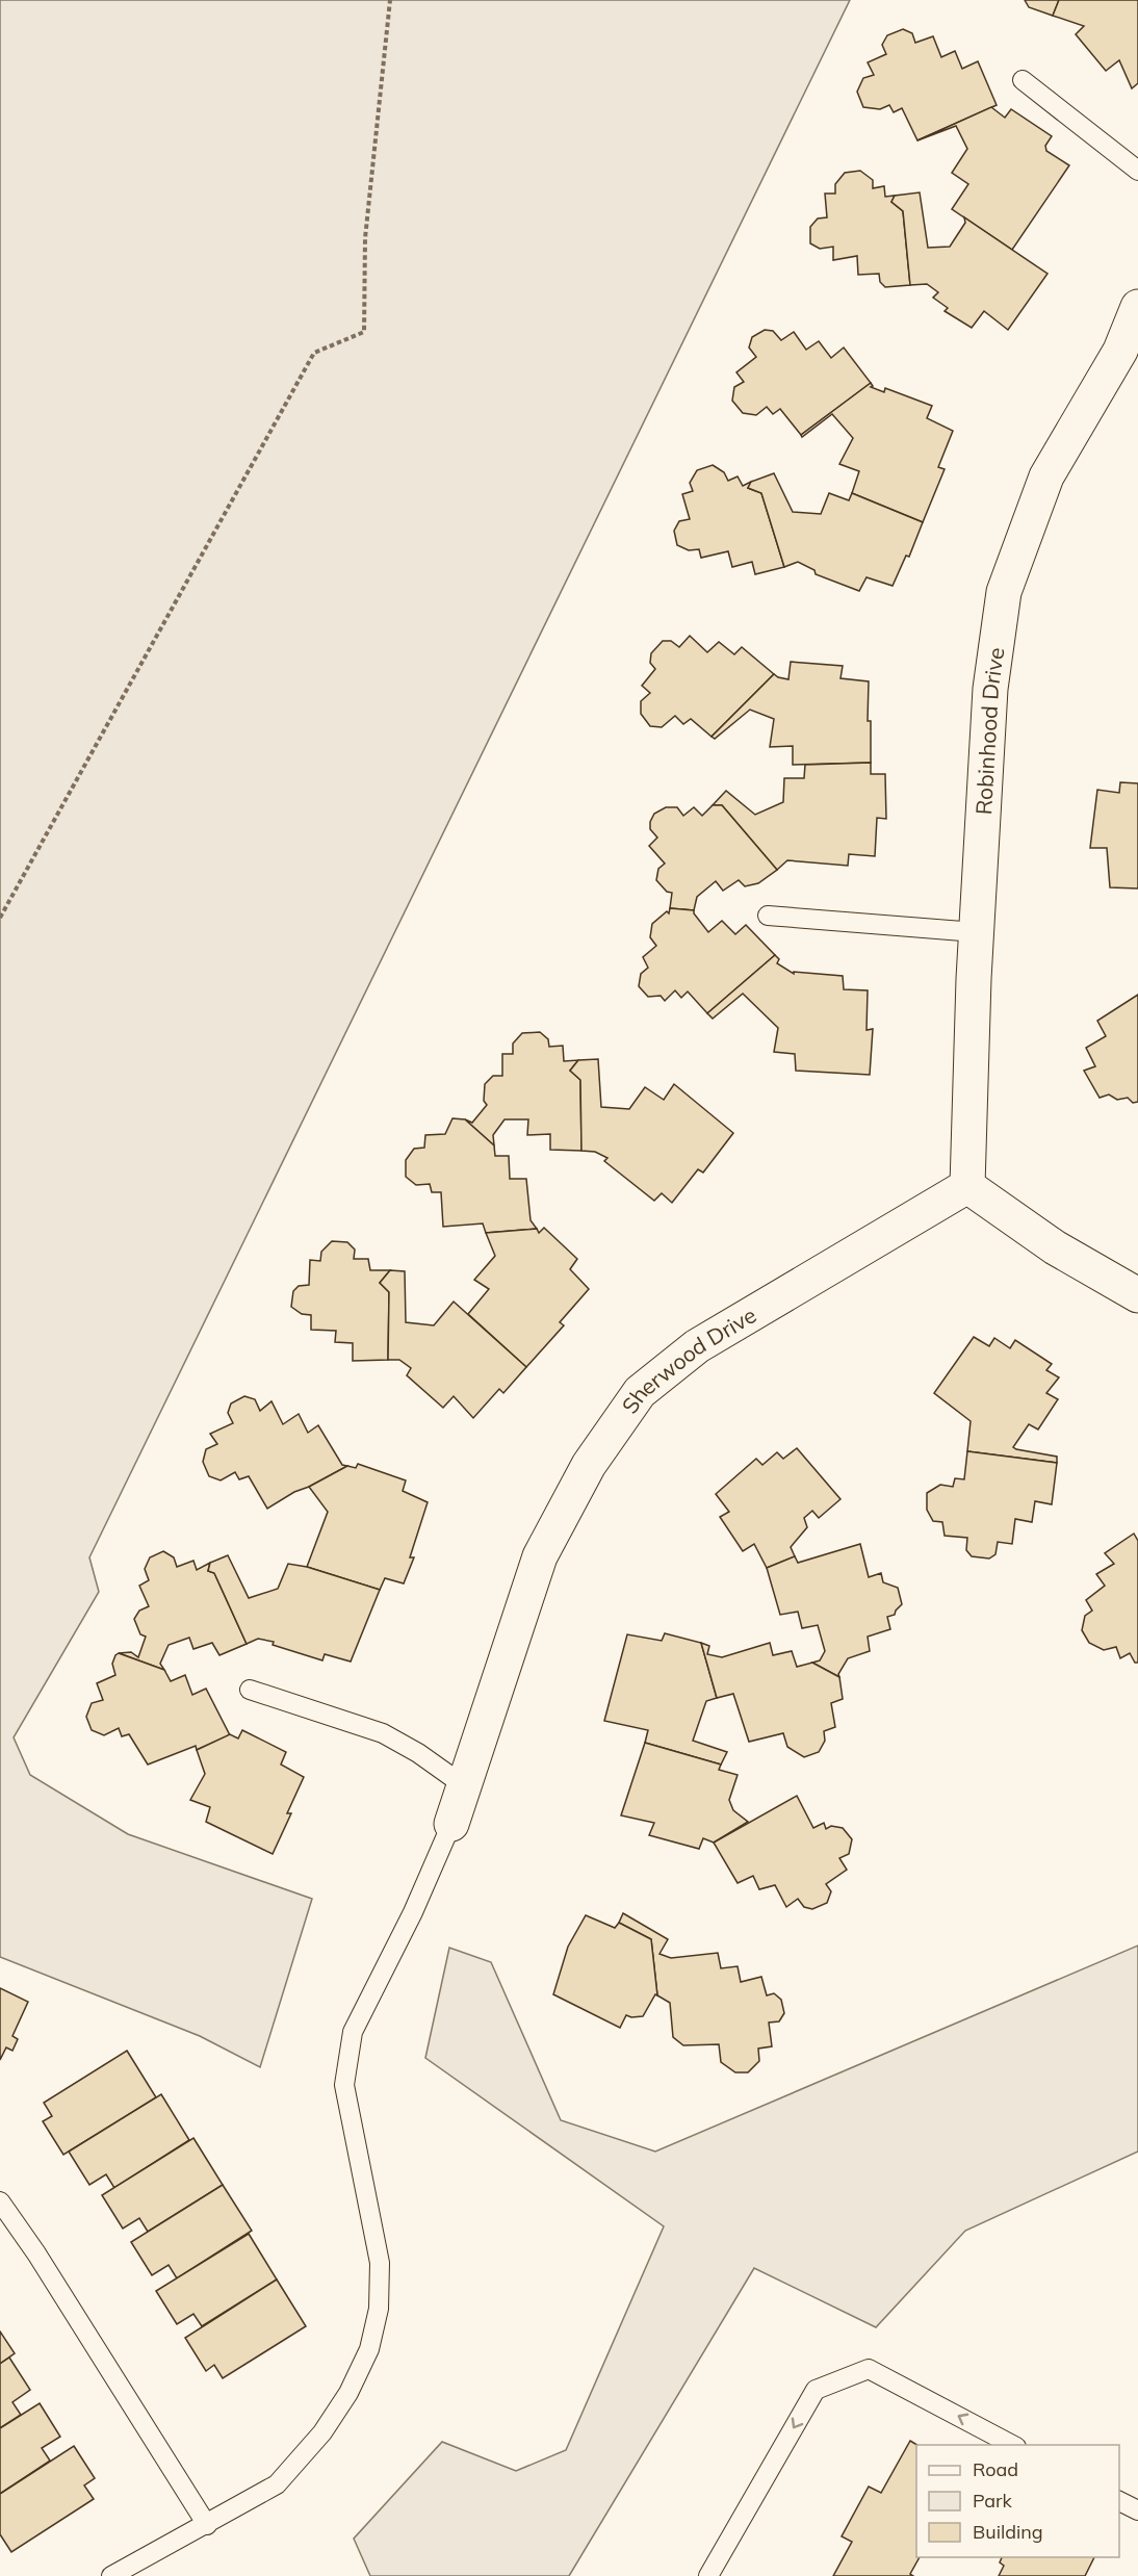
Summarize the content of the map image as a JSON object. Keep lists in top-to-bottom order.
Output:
{
  "streets": {
    "street": ["Robinhood Drive", "Sherwood Drive"]
  },
  "crossings": [
    ["Robinhood Drive", "Sherwood Drive"]
  ],
  "legend": ["Road", "Park", "Building"]
}
